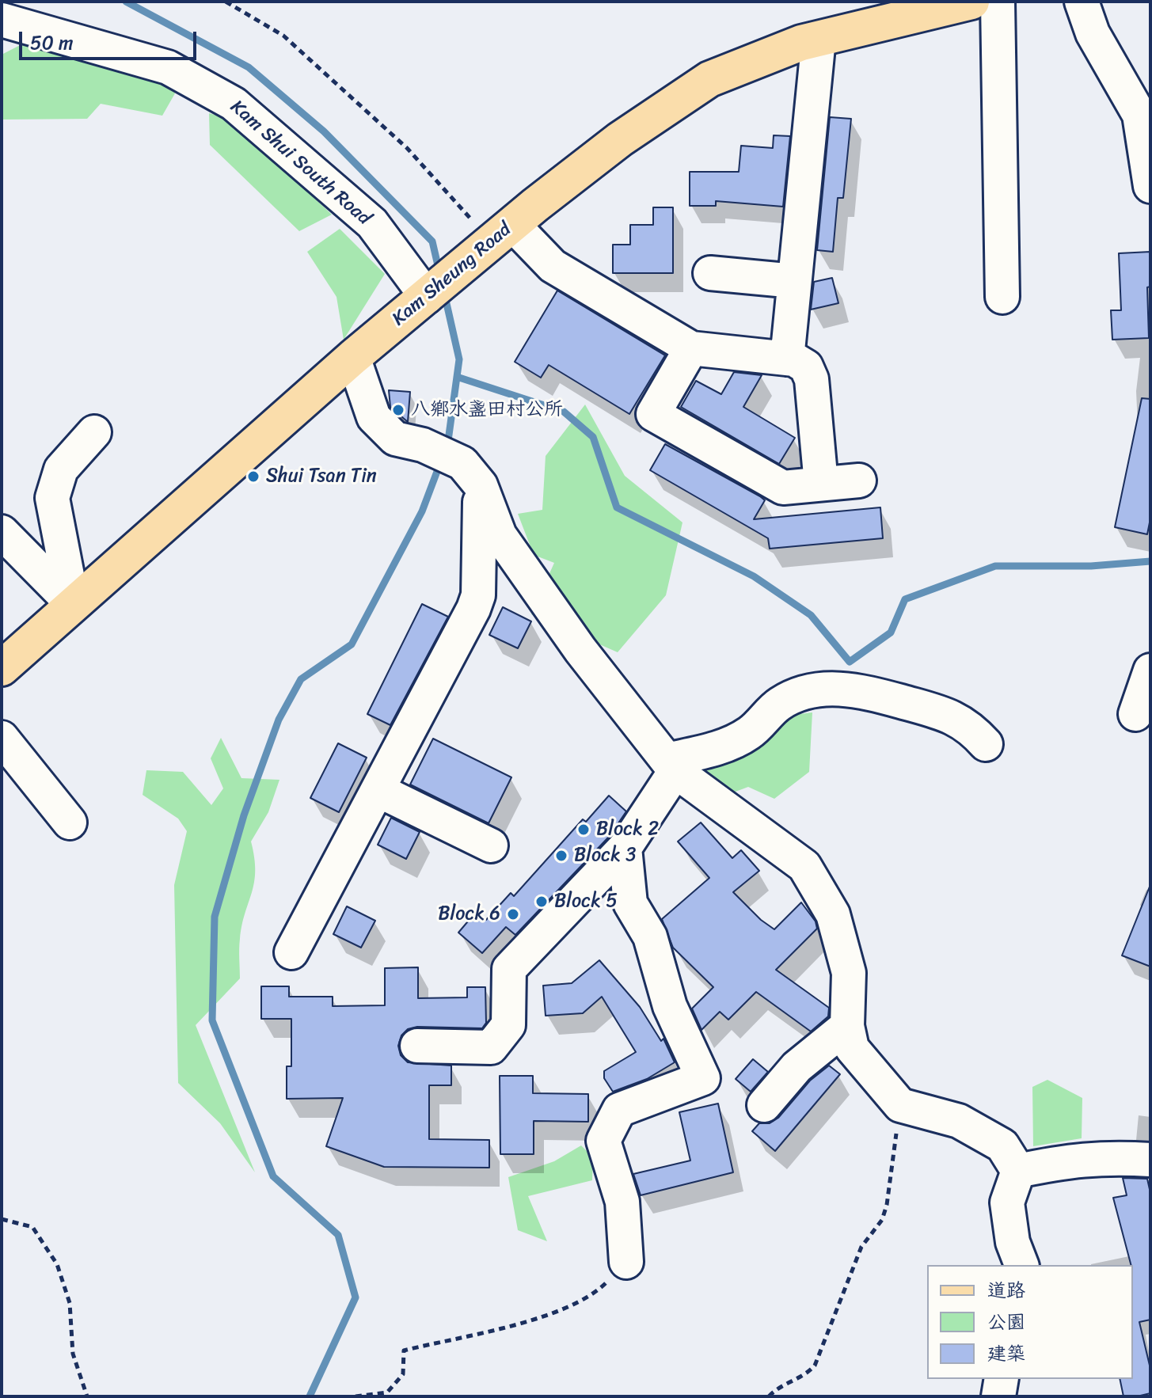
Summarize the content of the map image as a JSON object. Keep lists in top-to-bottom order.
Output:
{
  "streets": {
    "main road": ["Kam Sheung Road"],
    "street": ["Kam Shui South Road"]
  },
  "crossings": [
    ["Kam Shui South Road", "Kam Sheung Road"]
  ],
  "places": [
    "八鄉水盞田村公所",
    "Shui Tsan Tin",
    "Block 2",
    "Block 3",
    "Block 5",
    "Block 6"
  ],
  "legend": ["道路", "公園", "建築"],
  "scale_bar": "50 m"
}
